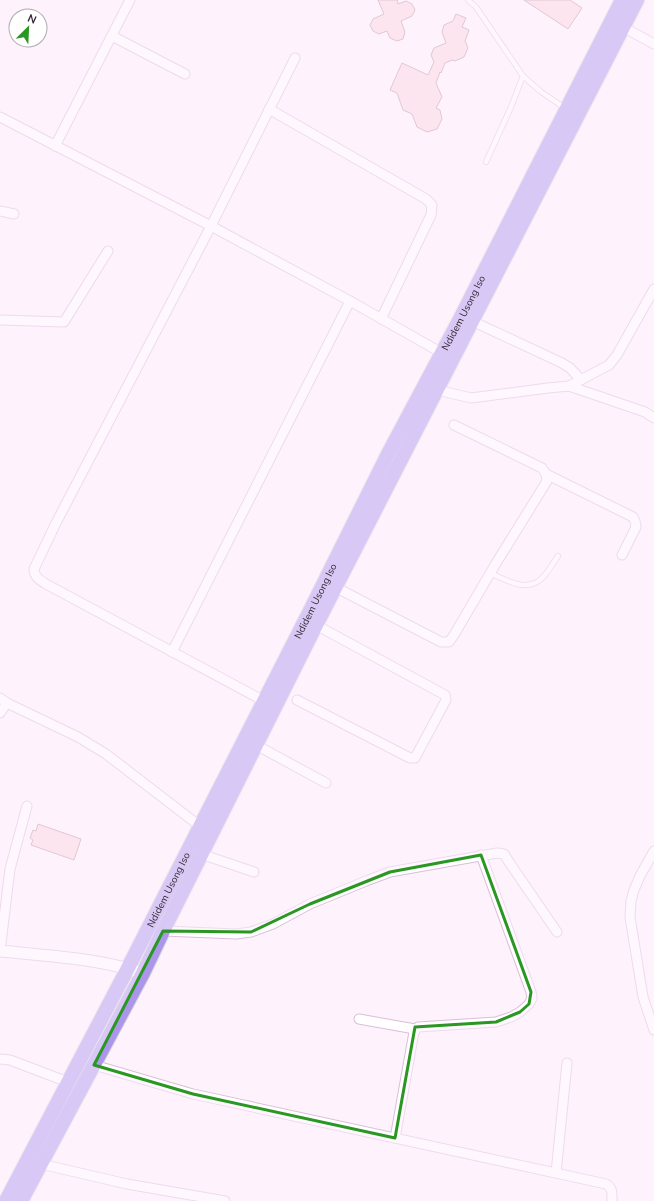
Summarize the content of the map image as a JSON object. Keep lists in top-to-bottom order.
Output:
{
  "streets": {
    "highway": ["Ndidem Usong Iso"]
  },
  "north": "top right"
}
